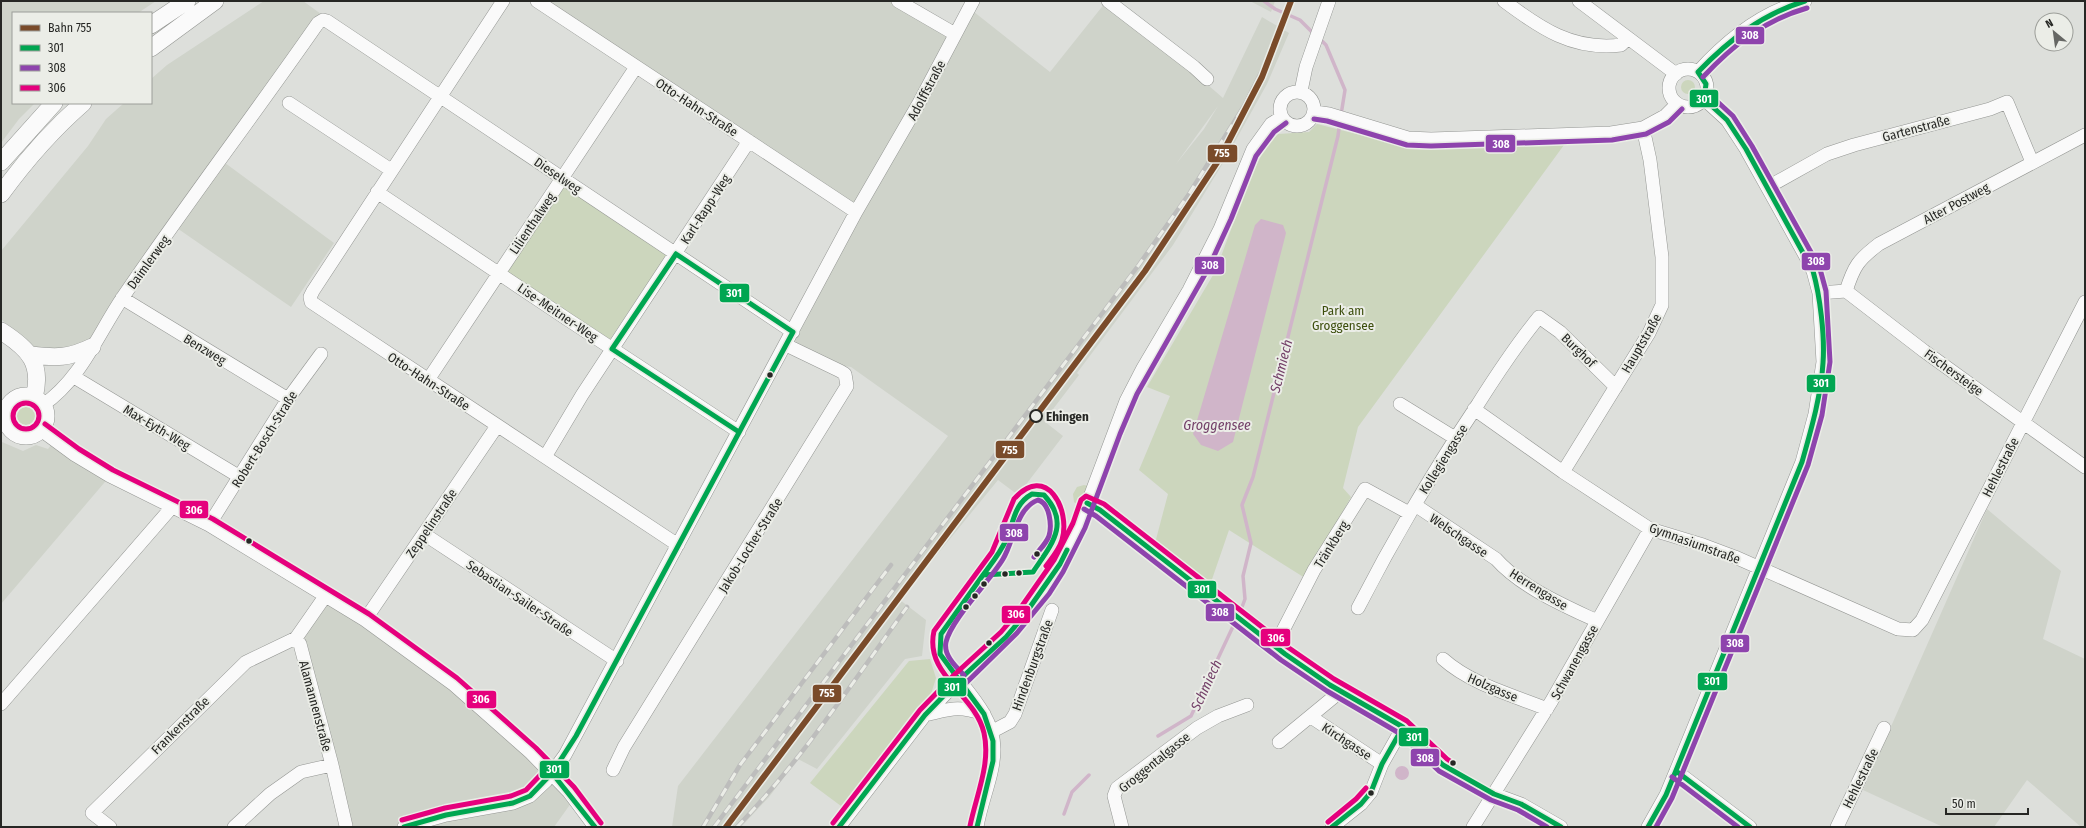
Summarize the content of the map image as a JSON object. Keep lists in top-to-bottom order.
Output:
{
  "streets": {
    "street": [
      "Adolffstraße",
      "Otto-Hahn-Straße",
      "Gartenstraße",
      "Dieselweg",
      "Alter Postweg",
      "Karl-Rapp-Weg",
      "Lilienthalweg",
      "Daimlerweg",
      "Lise-Meitner-Weg",
      "Hauptstraße",
      "Benzweg",
      "Burghof",
      "Fischersteige",
      "Max-Eyth-Weg",
      "Robert-Bosch-Straße",
      "Kollegiengasse",
      "Hehlestraße",
      "Zeppelinstraße",
      "Welschgasse",
      "Gymnasiumstraße",
      "Tränkberg",
      "Jakob-Locher-Straße",
      "Herrengasse",
      "Sebastian-Sailer-Straße",
      "Schwanengasse",
      "Hindenburgstraße",
      "Holzgasse",
      "Alamannenstraße",
      "Frankenstraße",
      "Kirchgasse",
      "Groggentalgasse"
    ]
  },
  "crossings": [
    ["Adolffstraße", "Otto-Hahn-Straße"],
    ["Adolffstraße", "Dieselweg"],
    ["Adolffstraße", "Lise-Meitner-Weg"],
    ["Adolffstraße", "Jakob-Locher-Straße"],
    ["Adolffstraße", "Sebastian-Sailer-Straße"],
    ["Otto-Hahn-Straße", "Dieselweg"],
    ["Otto-Hahn-Straße", "Karl-Rapp-Weg"],
    ["Otto-Hahn-Straße", "Lilienthalweg"],
    ["Otto-Hahn-Straße", "Lise-Meitner-Weg"],
    ["Otto-Hahn-Straße", "Zeppelinstraße"],
    ["Gartenstraße", "Alter Postweg"],
    ["Dieselweg", "Karl-Rapp-Weg"],
    ["Dieselweg", "Lilienthalweg"],
    ["Dieselweg", "Daimlerweg"],
    ["Alter Postweg", "Fischersteige"],
    ["Karl-Rapp-Weg", "Lise-Meitner-Weg"],
    ["Lilienthalweg", "Lise-Meitner-Weg"],
    ["Daimlerweg", "Benzweg"],
    ["Daimlerweg", "Max-Eyth-Weg"],
    ["Hauptstraße", "Burghof"],
    ["Hauptstraße", "Gymnasiumstraße"],
    ["Benzweg", "Robert-Bosch-Straße"],
    ["Burghof", "Kollegiengasse"],
    ["Fischersteige", "Hehlestraße"],
    ["Max-Eyth-Weg", "Robert-Bosch-Straße"],
    ["Kollegiengasse", "Welschgasse"],
    ["Kollegiengasse", "Gymnasiumstraße"],
    ["Kollegiengasse", "Tränkberg"],
    ["Hehlestraße", "Gymnasiumstraße"],
    ["Zeppelinstraße", "Sebastian-Sailer-Straße"],
    ["Welschgasse", "Tränkberg"],
    ["Welschgasse", "Herrengasse"],
    ["Gymnasiumstraße", "Schwanengasse"],
    ["Herrengasse", "Schwanengasse"],
    ["Schwanengasse", "Holzgasse"],
    ["Alamannenstraße", "Frankenstraße"]
  ],
  "water": ["Schmiech", "Groggensee"],
  "parks": ["Park am Groggensee"],
  "places": ["Ehingen"],
  "lines": [
    "rail line 755",
    "transit line 301",
    "transit line 308",
    "transit line 306"
  ],
  "legend": [
    "Bahn 755",
    "301",
    "308",
    "306"
  ],
  "scale_bar": "50 m",
  "north": "top left"
}
